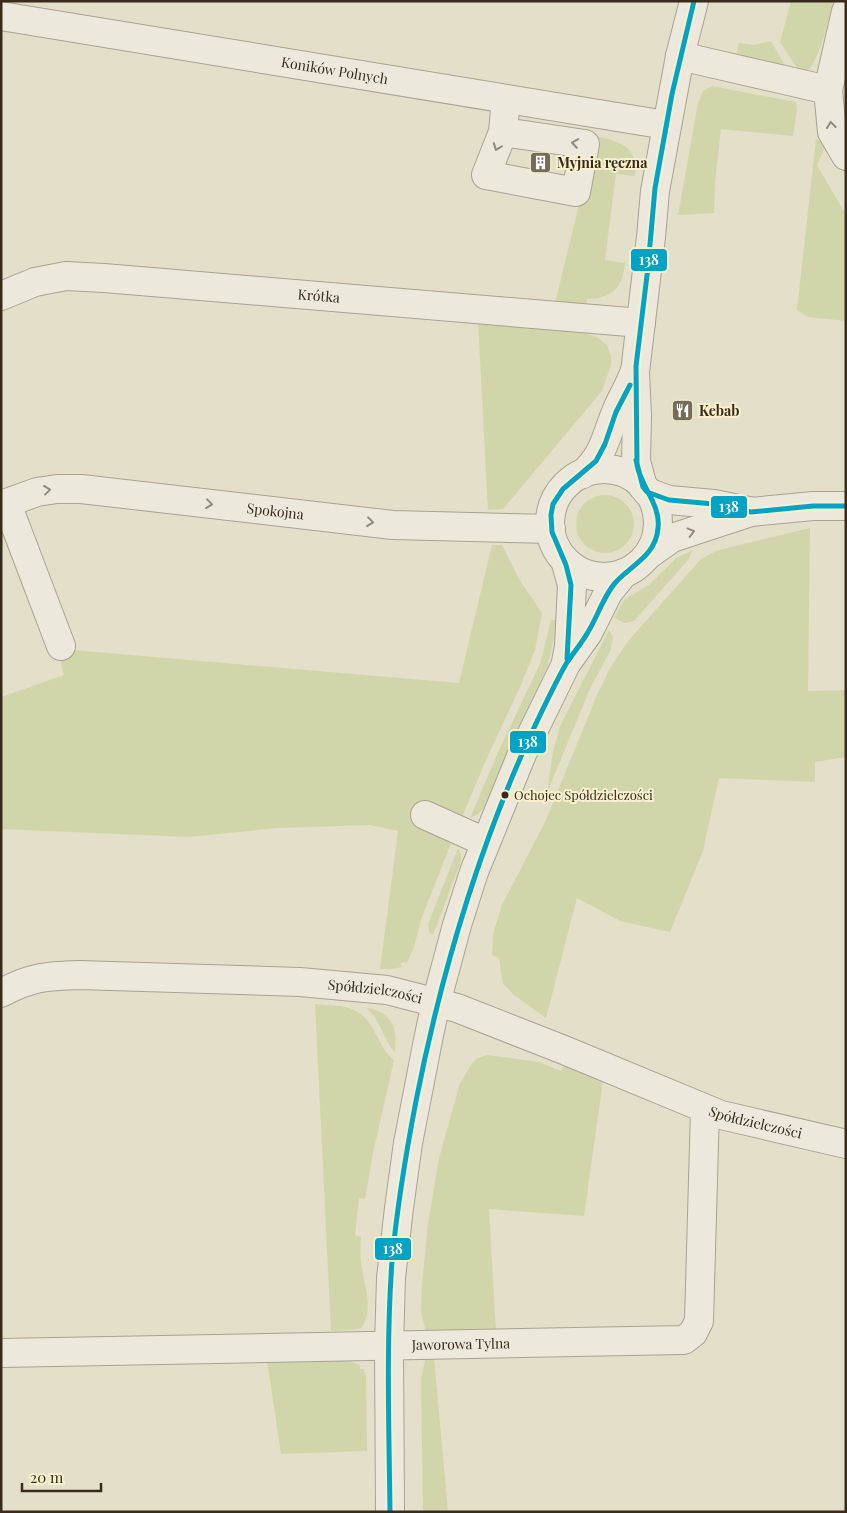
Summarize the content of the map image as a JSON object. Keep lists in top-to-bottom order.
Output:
{
  "streets": {
    "street": [
      "Koników Polnych",
      "Krótka",
      "Spokojna",
      "Spółdzielczości",
      "Jaworowa Tylna"
    ]
  },
  "crossings": [
    ["Spółdzielczości", "Jaworowa Tylna"]
  ],
  "one_way": ["Spokojna"],
  "places": {
    "building": ["Myjnia ręczna"],
    "restaurant": ["Kebab"],
    "other": ["Ochojec Spółdzielczości"]
  },
  "lines": ["transit line 138"],
  "scale_bar": "20 m"
}
